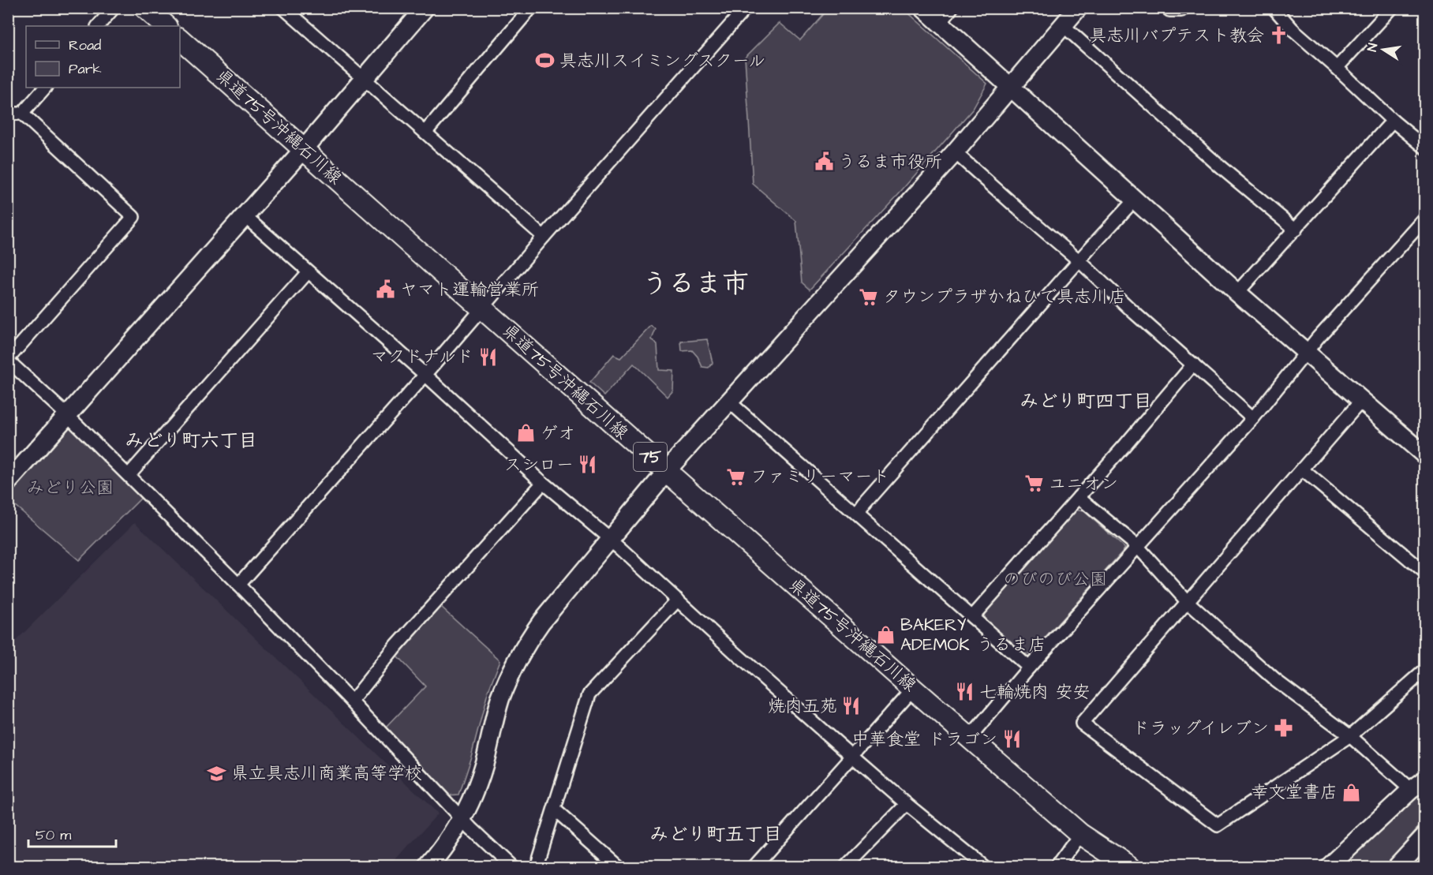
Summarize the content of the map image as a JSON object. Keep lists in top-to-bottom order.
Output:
{
  "streets": {
    "main road": ["県道75号沖縄石川線", "75"]
  },
  "districts": [
    "うるま市",
    "みどり町四丁目",
    "みどり町六丁目",
    "みどり町五丁目"
  ],
  "parks": ["みどり公園", "のびのび公園"],
  "places": {
    "church": ["具志川バプテスト教会"],
    "sports": ["具志川スイミングスクール"],
    "public building": ["うるま市役所", "ヤマト運輸営業所"],
    "supermarket": ["タウンプラザかねひで具志川店", "ファミリーマート", "ユニオン"],
    "restaurant": [
      "マクドナルド",
      "スシロー",
      "七輪焼肉 安安",
      "焼肉五苑",
      "中華食堂 ドラゴン"
    ],
    "shop": ["ゲオ", "BAKERY ADEMOK うるま店", "幸文堂書店"],
    "pharmacy": ["ドラッグイレブン"],
    "school or university": ["県立具志川商業高等学校"]
  },
  "legend": ["Road", "Park"],
  "scale_bar": "50 m",
  "north": "left"
}
